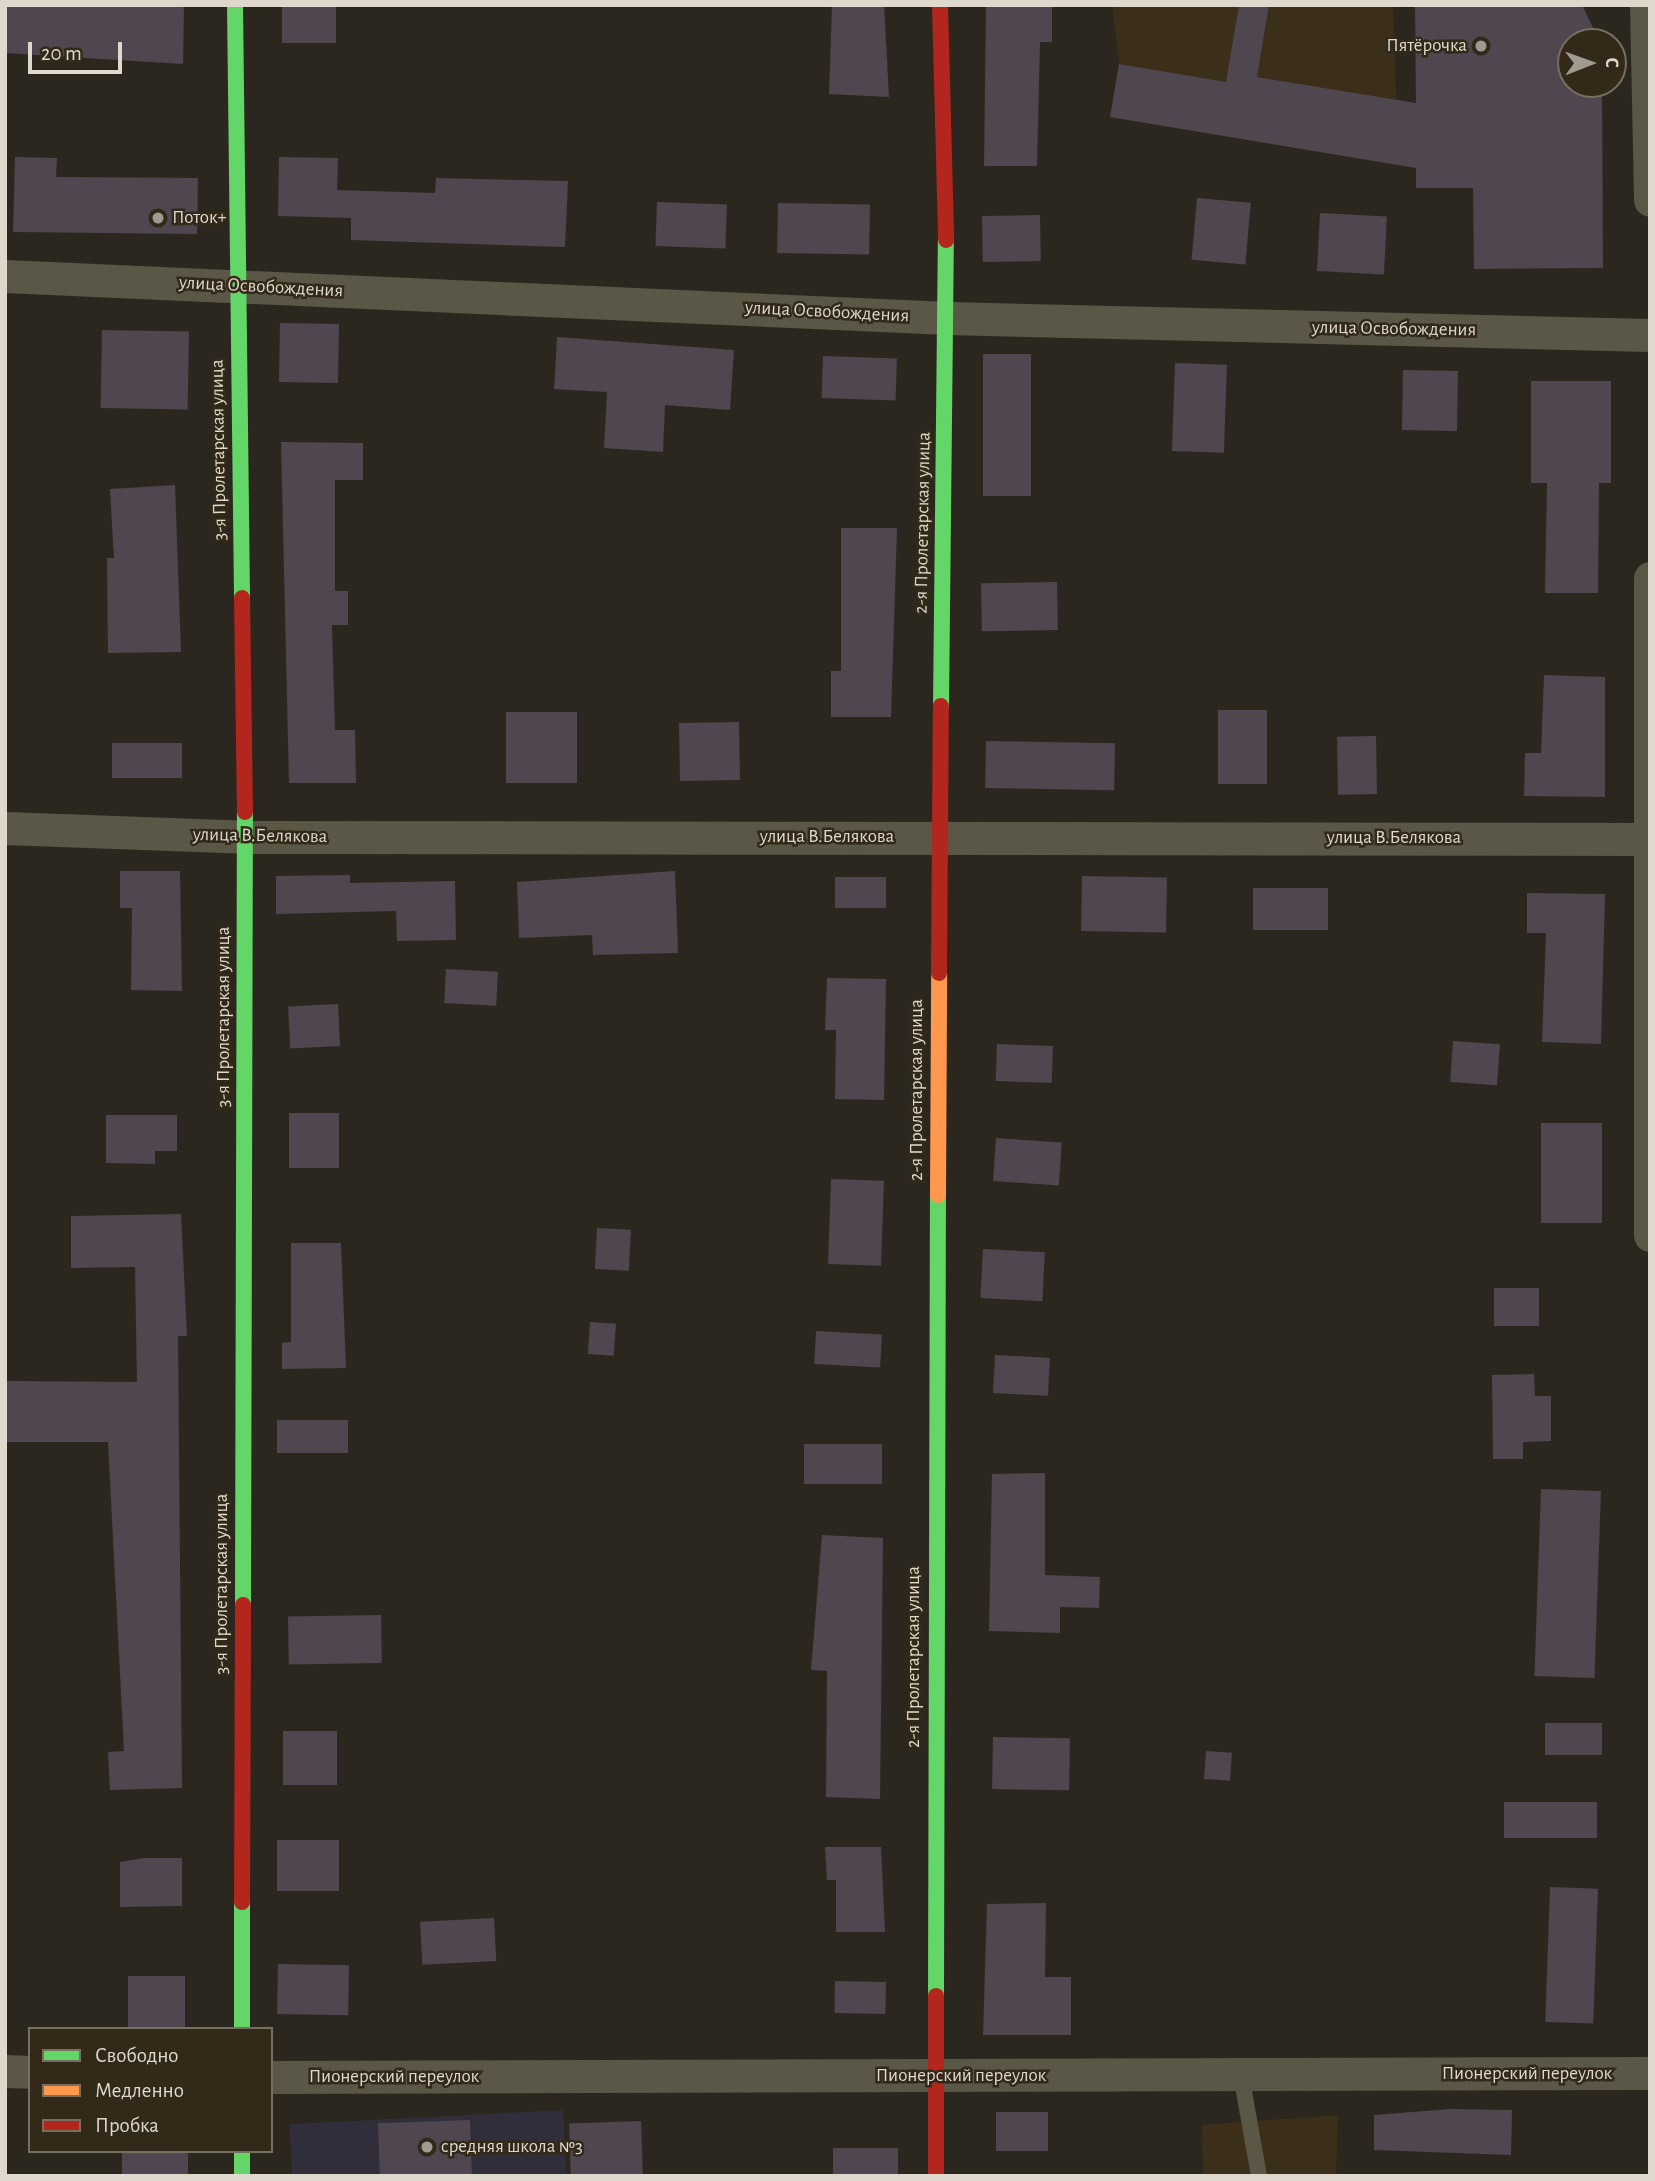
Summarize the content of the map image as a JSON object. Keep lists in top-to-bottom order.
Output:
{
  "streets": {
    "street": [
      "улица Освобождения",
      "3-я Пролетарская улица",
      "2-я Пролетарская улица",
      "улица В.Белякова",
      "Пионерский переулок"
    ]
  },
  "crossings": [
    ["улица Освобождения", "3-я Пролетарская улица"],
    ["улица Освобождения", "2-я Пролетарская улица"],
    ["3-я Пролетарская улица", "улица В.Белякова"],
    ["2-я Пролетарская улица", "улица В.Белякова"],
    ["2-я Пролетарская улица", "Пионерский переулок"]
  ],
  "places": ["Пятёрочка", "Поток+", "средняя школа №3"],
  "legend": ["Свободно", "Медленно", "Пробка"],
  "scale_bar": "20 m",
  "north": "right"
}
